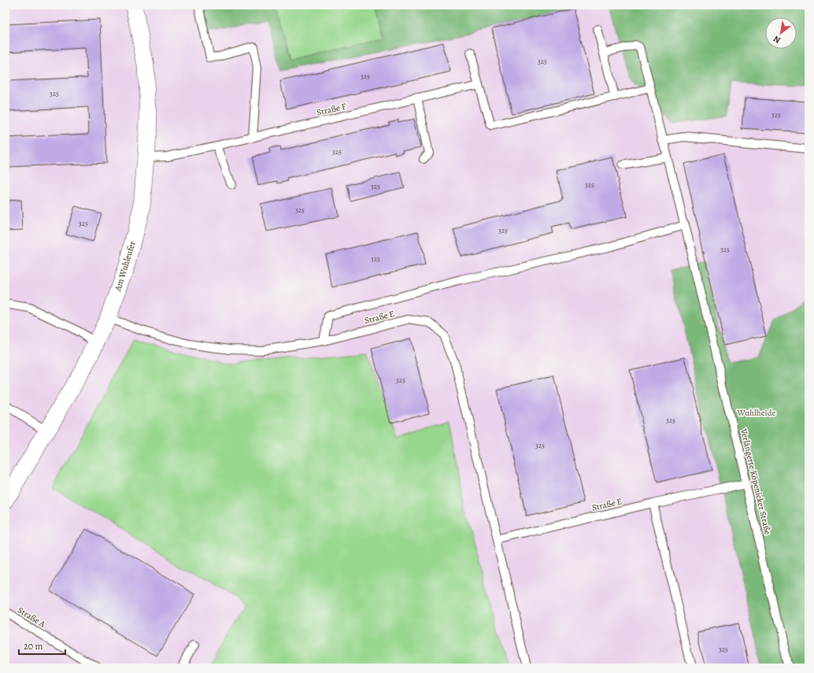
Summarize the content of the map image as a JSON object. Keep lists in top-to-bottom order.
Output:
{
  "streets": {
    "street": ["Am Wuhleufer"],
    "lane": [
      "Straße F",
      "Straße E",
      "Verlängerte Köpenicker Straße",
      "Straße A"
    ]
  },
  "crossings": [
    ["Straße F", "Am Wuhleufer"],
    ["Am Wuhleufer", "Straße E"],
    ["Straße E", "Verlängerte Köpenicker Straße"]
  ],
  "parks": ["Wuhlheide"],
  "house_numbers": [
    "325",
    "325",
    "325",
    "325",
    "325",
    "325",
    "325",
    "325",
    "325",
    "325",
    "325",
    "325",
    "325",
    "325",
    "325",
    "325"
  ],
  "scale_bar": "20 m",
  "north": "bottom left"
}
